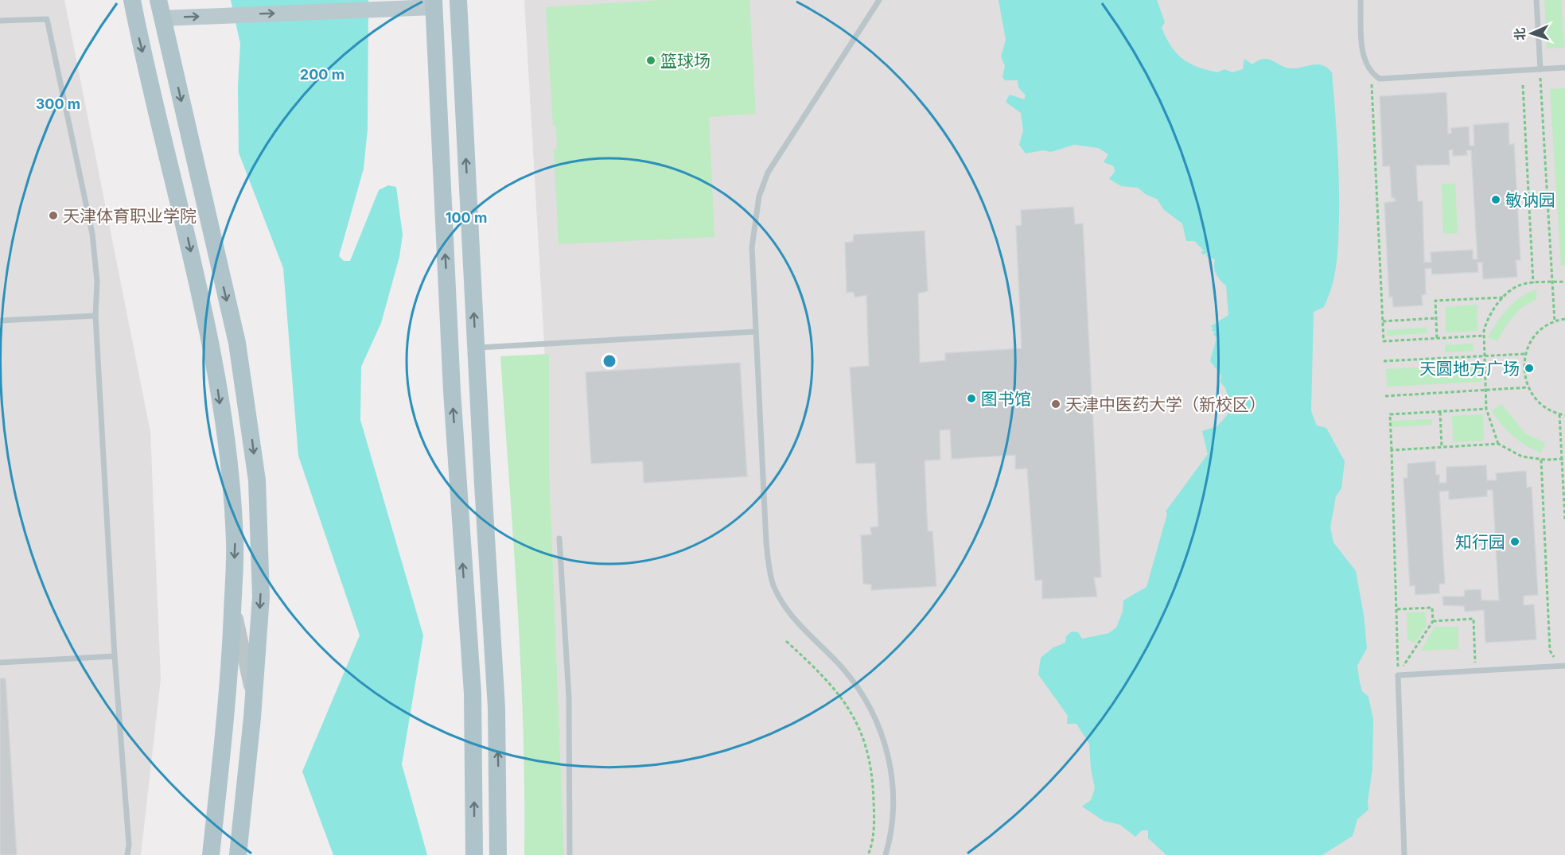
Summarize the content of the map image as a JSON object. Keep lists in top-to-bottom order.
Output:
{
  "places": [
    "篮球场",
    "敏讷园",
    "天津体育职业学院",
    "天圆地方广场",
    "图书馆",
    "天津中医药大学（新校区）",
    "知行园"
  ],
  "north": "left",
  "rings": ["200 m", "300 m", "100 m"]
}
